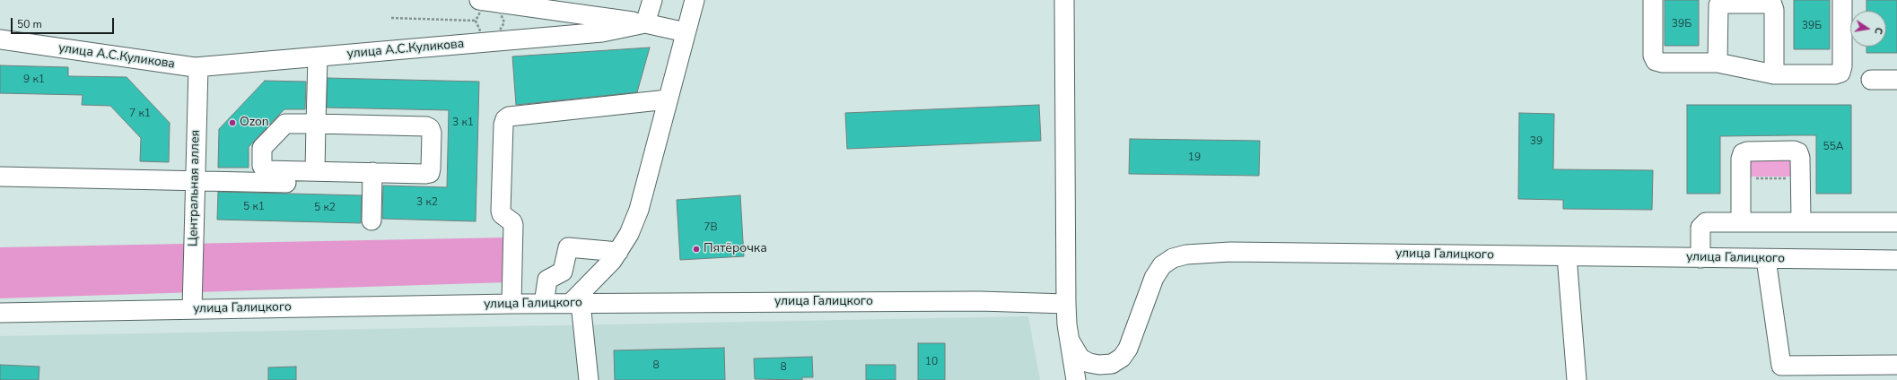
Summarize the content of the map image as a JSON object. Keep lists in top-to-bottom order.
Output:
{
  "streets": {
    "street": ["улица А.С.Куликова", "Центральная аллея", "улица Галицкого"]
  },
  "crossings": [
    ["улица А.С.Куликова", "Центральная аллея"],
    ["Центральная аллея", "улица Галицкого"]
  ],
  "places": ["Ozon", "Пятёрочка"],
  "house_numbers": [
    "39Б",
    "39Б",
    "9 к1",
    "7 к1",
    "3 к1",
    "39",
    "55А",
    "19",
    "3 к2",
    "5 к1",
    "5 к2",
    "7В",
    "10",
    "8",
    "8"
  ],
  "scale_bar": "50 m",
  "north": "right"
}
